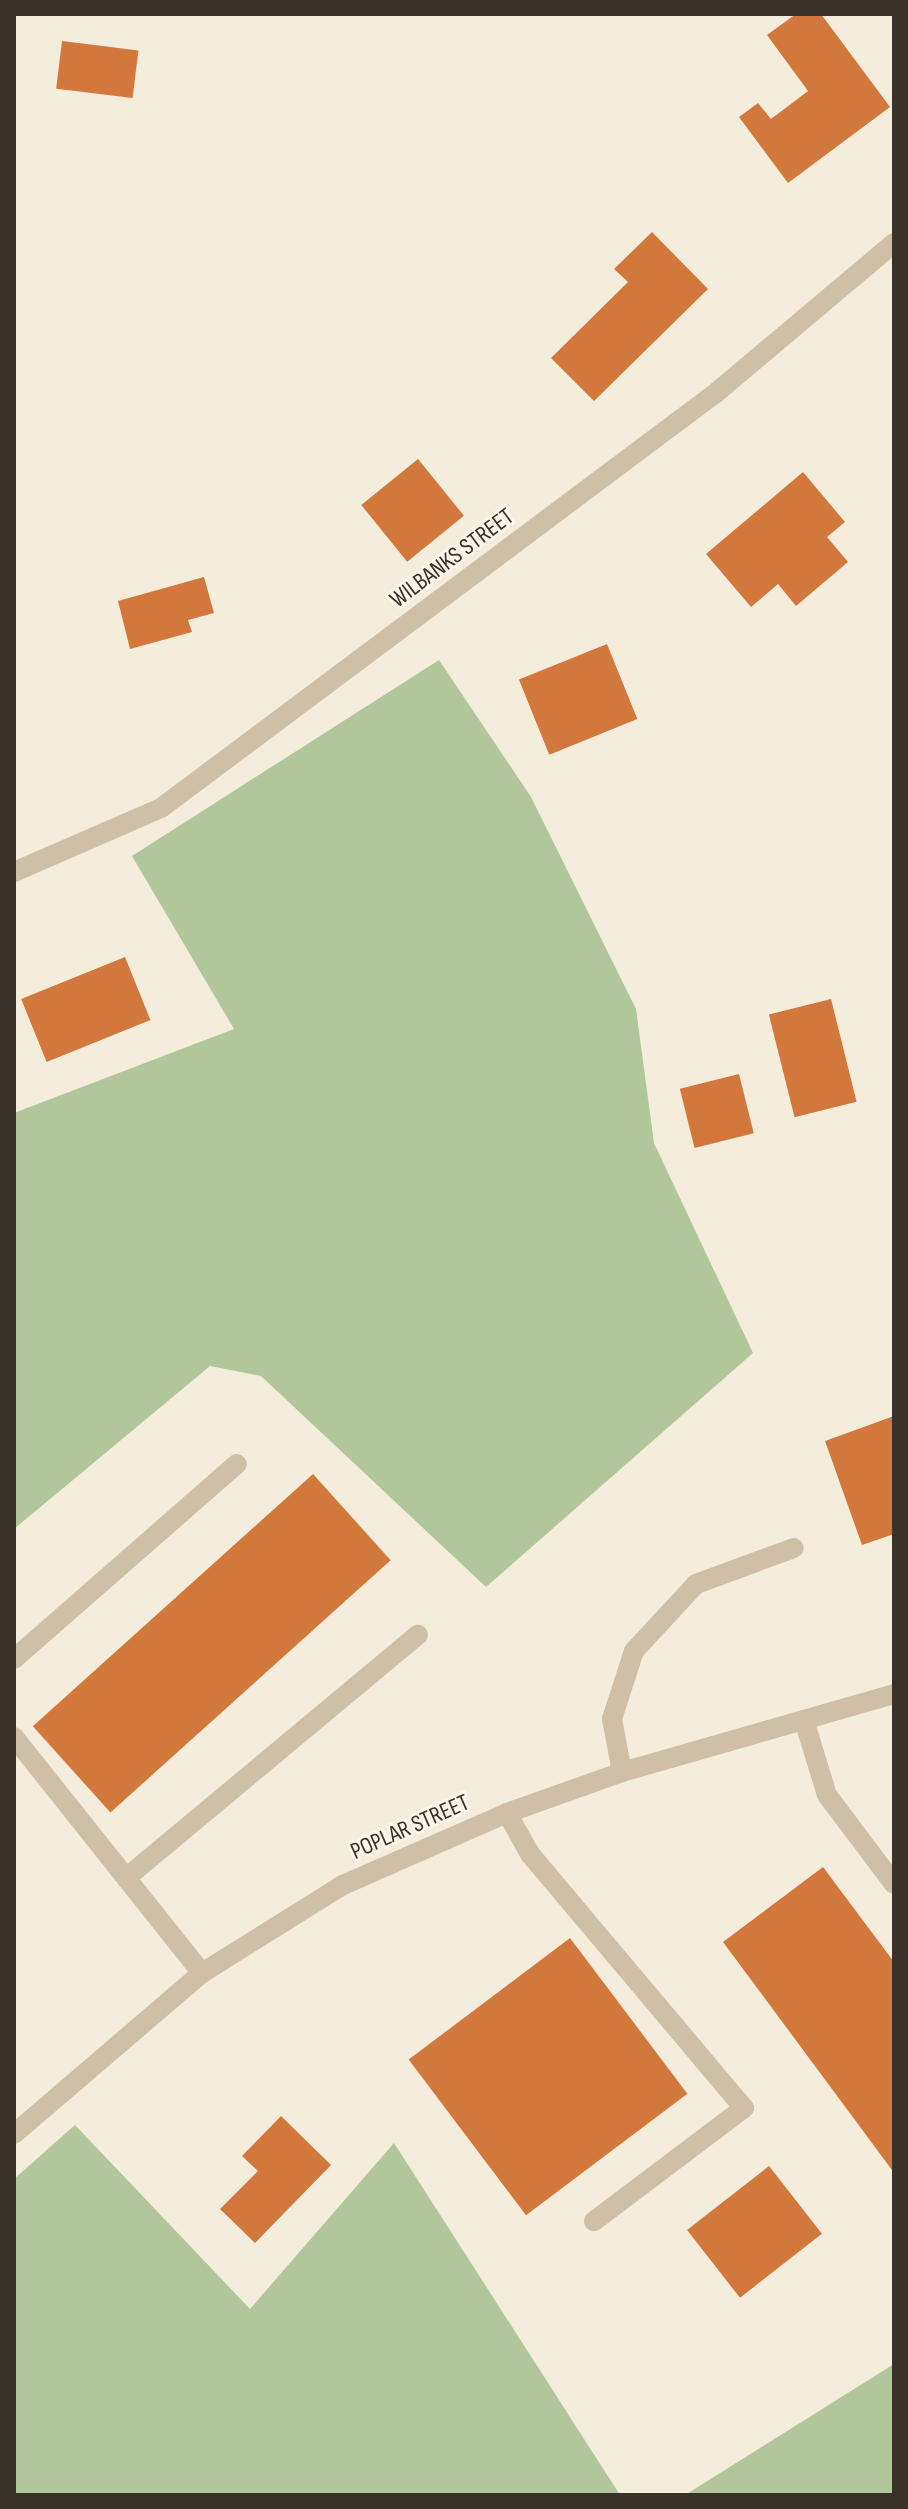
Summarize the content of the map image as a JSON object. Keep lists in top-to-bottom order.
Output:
{
  "streets": {
    "street": ["WILBANKS STREET", "POPLAR STREET"]
  }
}
